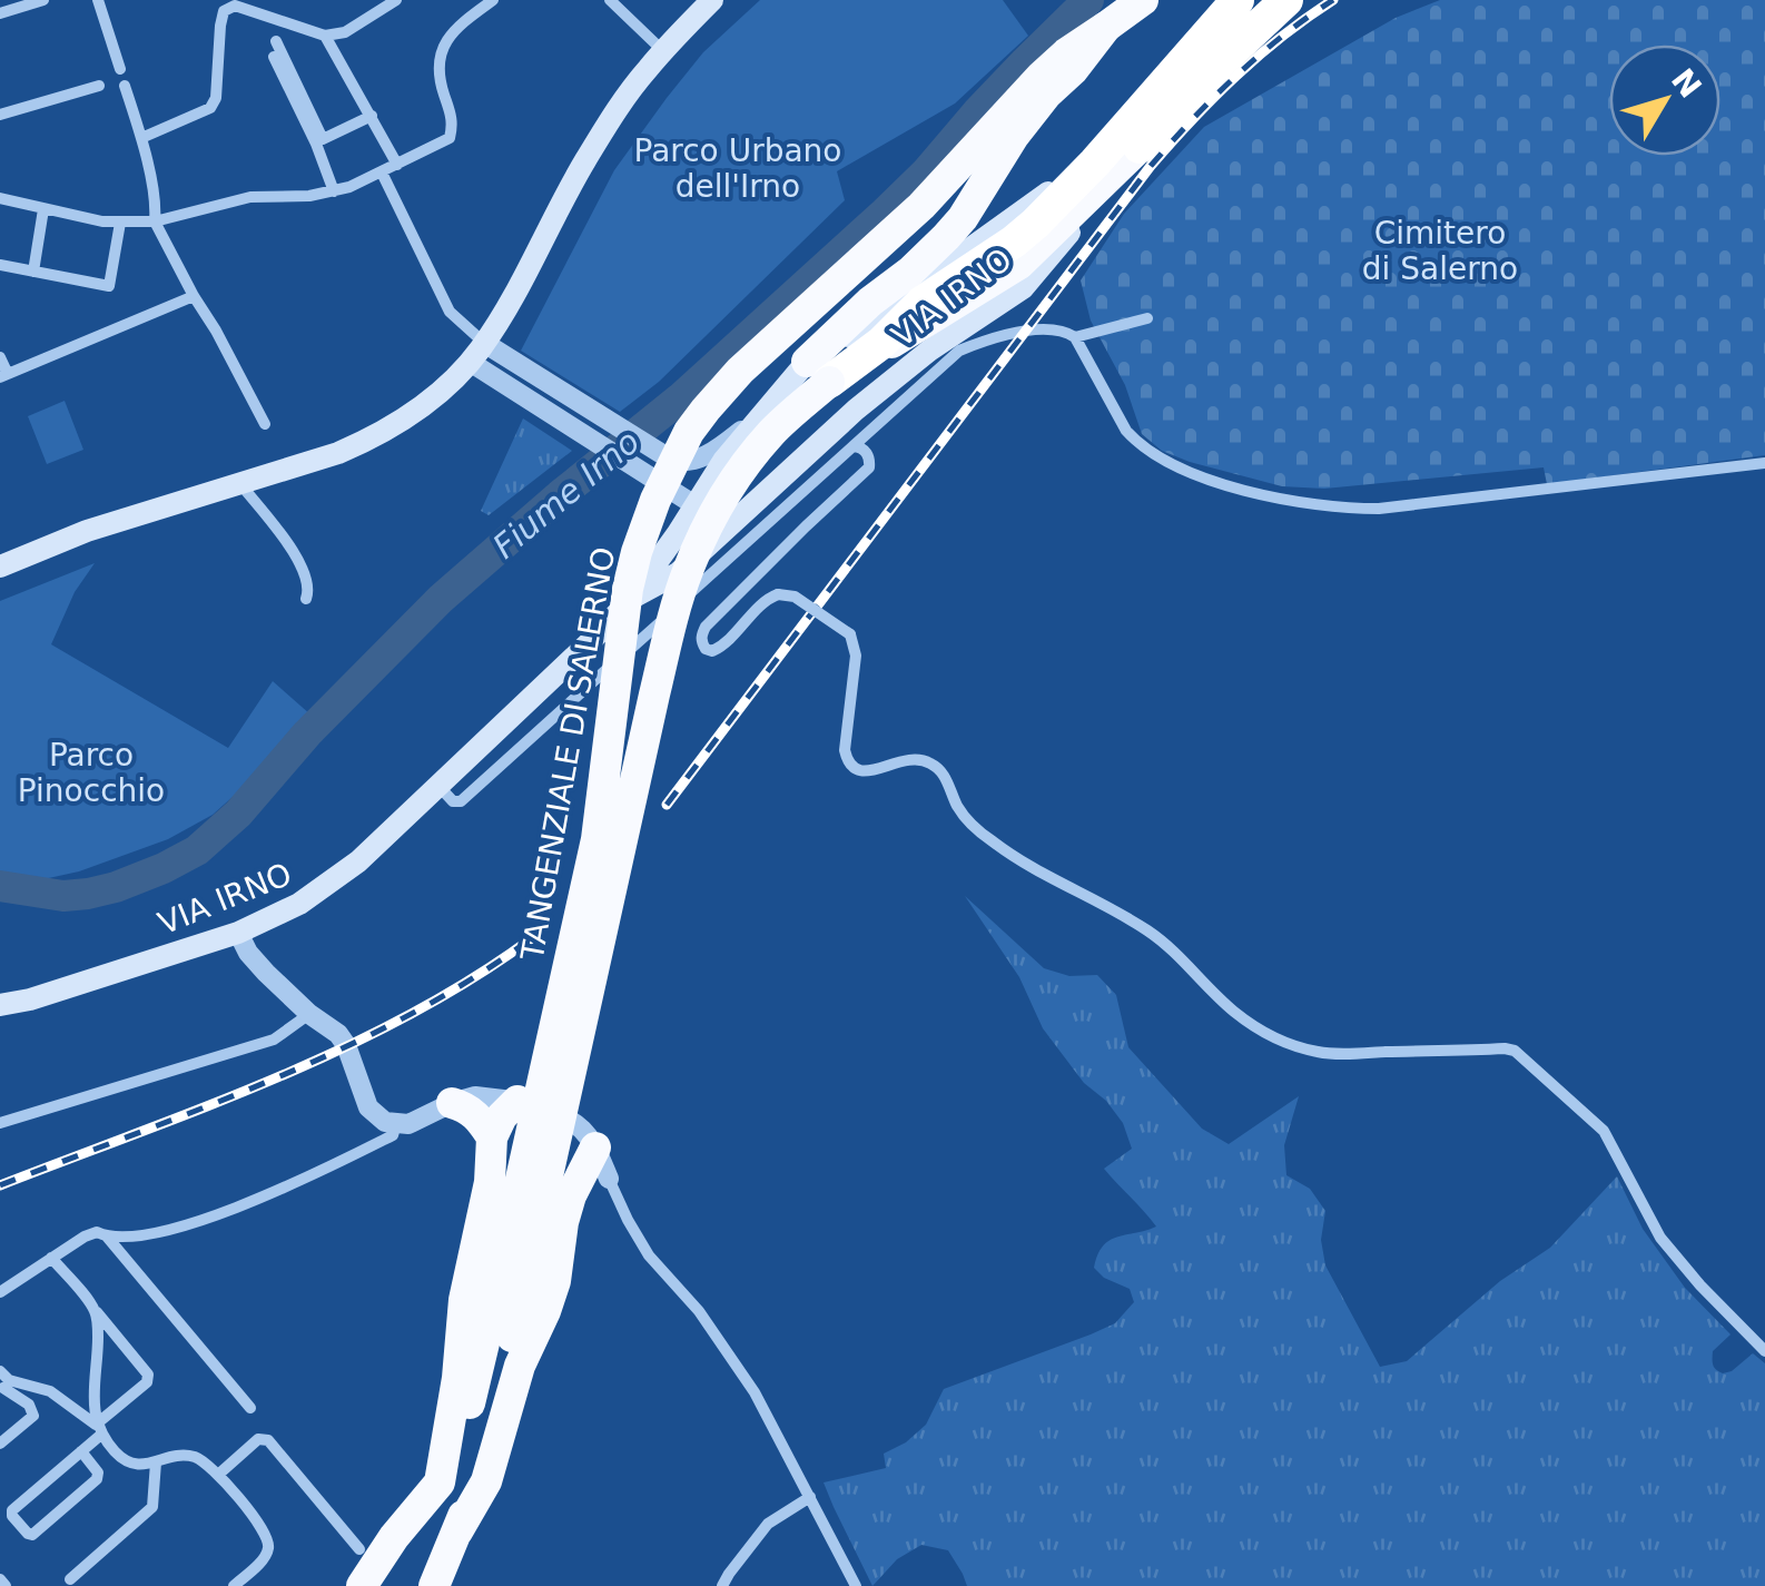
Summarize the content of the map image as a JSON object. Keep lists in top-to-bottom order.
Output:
{
  "streets": {
    "highway": ["TANGENZIALE DI SALERNO"],
    "main road": ["VIA IRNO"]
  },
  "crossings": [
    ["VIA IRNO", "TANGENZIALE DI SALERNO"]
  ],
  "water": ["Fiume Irno"],
  "parks": ["Parco Urbano dell'Irno", "Cimitero di Salerno", "Parco Pinocchio"],
  "north": "top right"
}
